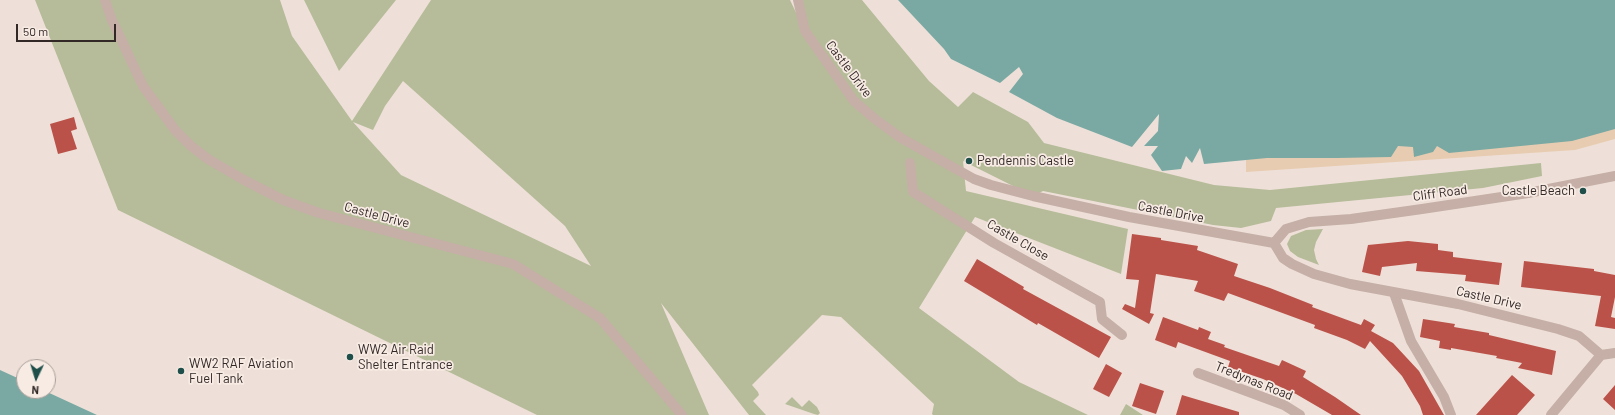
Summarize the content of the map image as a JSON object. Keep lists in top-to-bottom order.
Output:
{
  "streets": {
    "street": [
      "Castle Drive",
      "Cliff Road",
      "Castle Close",
      "Tredynas Road"
    ]
  },
  "crossings": [
    ["Castle Drive", "Cliff Road"]
  ],
  "places": [
    "Pendennis Castle",
    "Castle Beach",
    "WW2 Air Raid Shelter Entrance",
    "WW2 RAF Aviation Fuel Tank"
  ],
  "scale_bar": "50 m",
  "north": "bottom"
}
